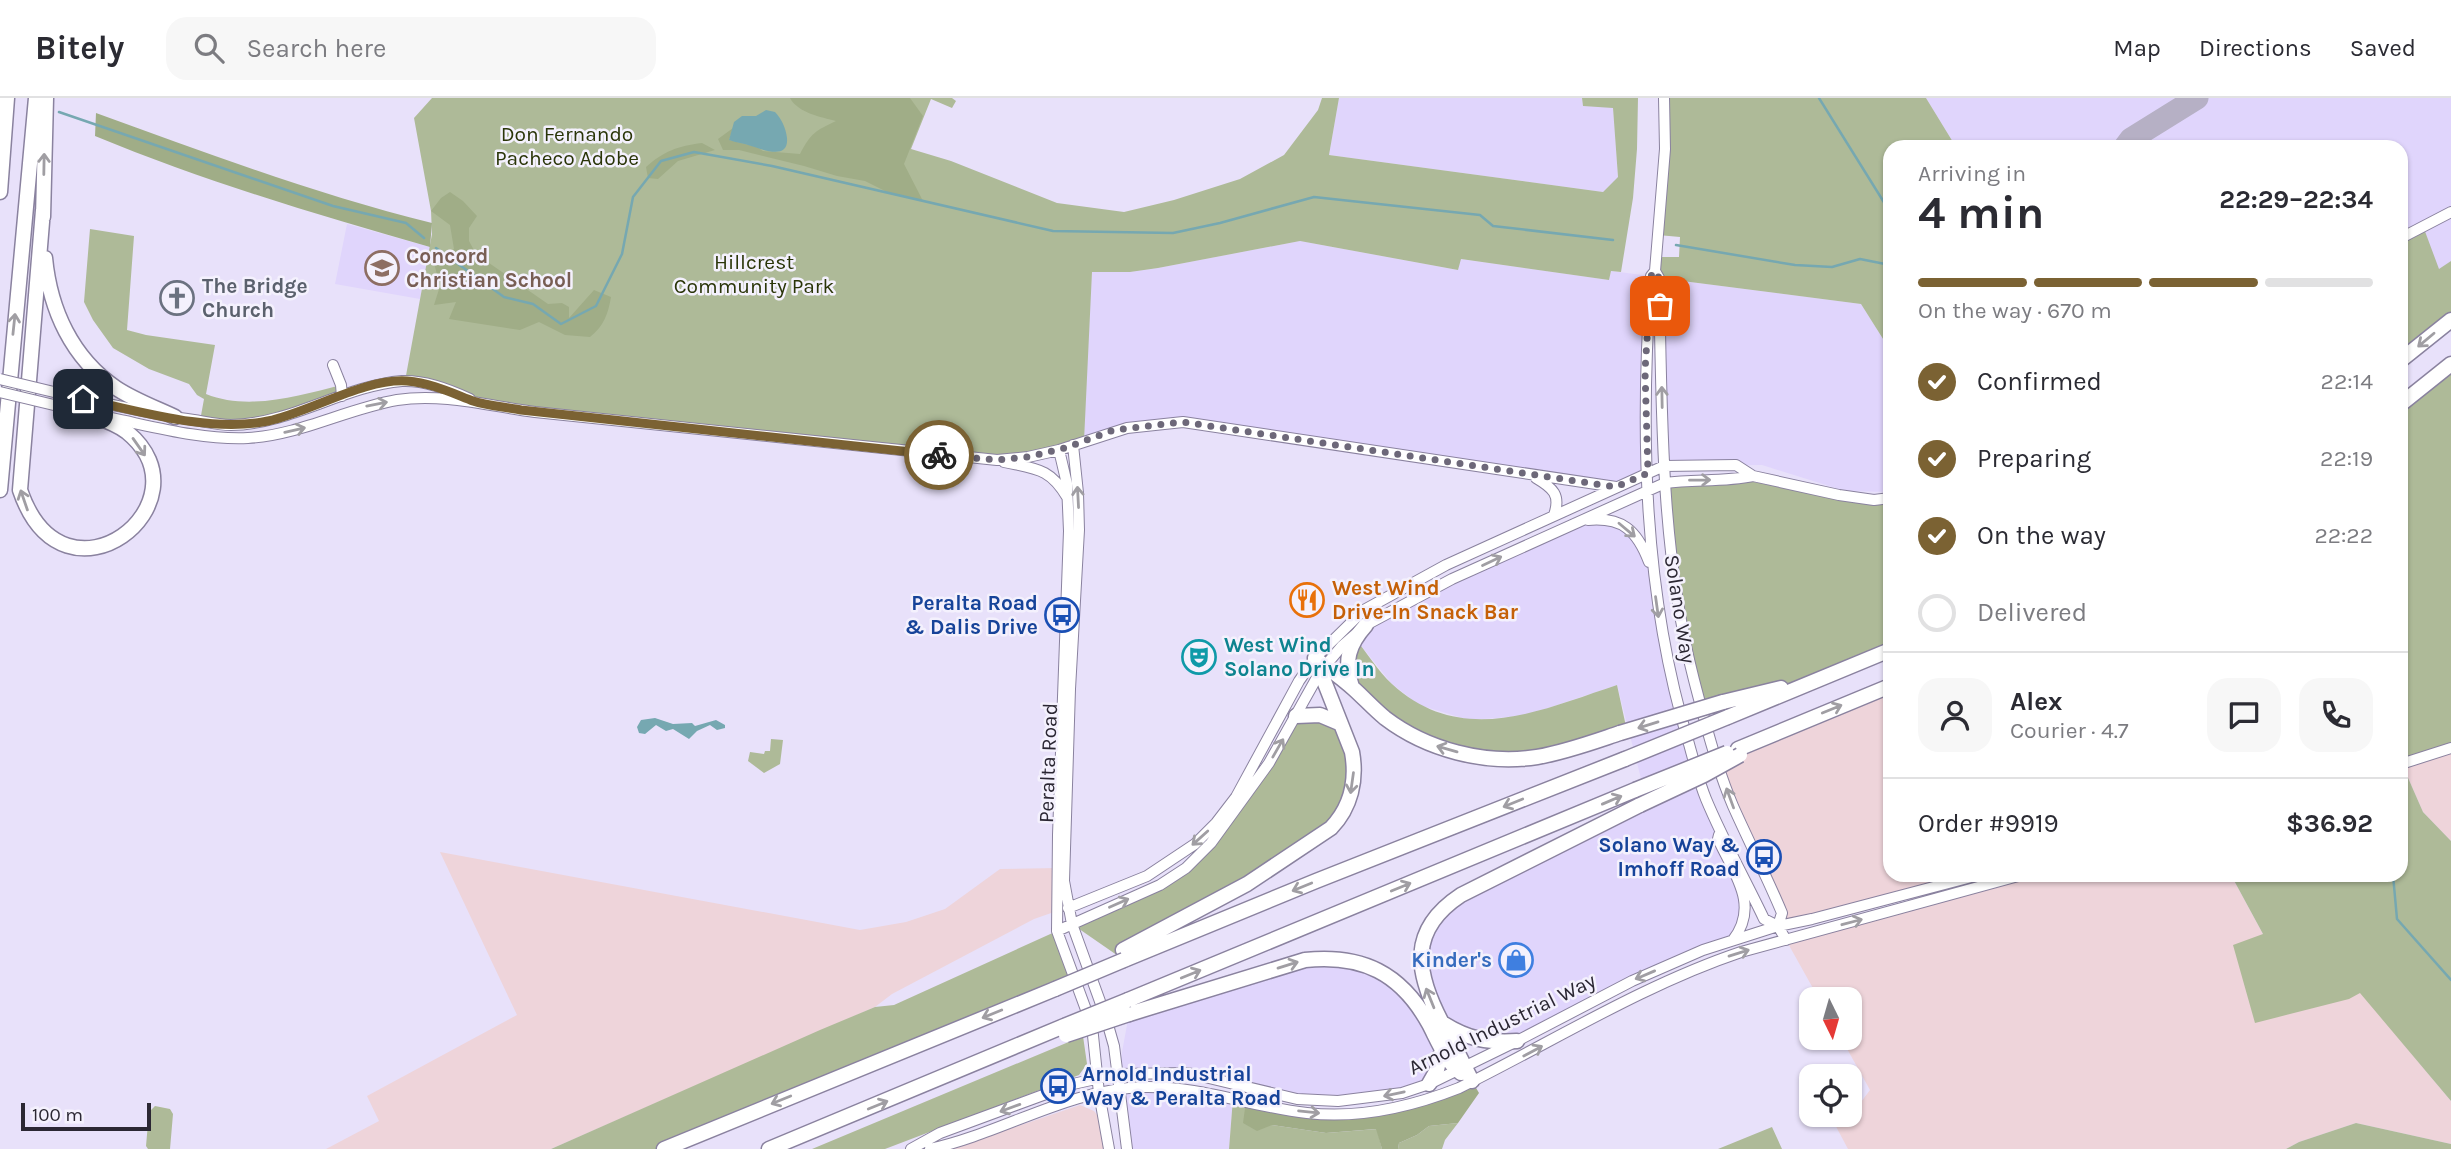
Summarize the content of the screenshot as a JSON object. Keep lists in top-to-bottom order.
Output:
{
  "streets": {
    "street": ["Solano Way", "Peralta Road", "Arnold Industrial Way"]
  },
  "crossings": [
    ["Solano Way", "Arnold Industrial Way"],
    ["Peralta Road", "Arnold Industrial Way"]
  ],
  "parks": ["Don Fernando Pacheco Adobe", "Hillcrest Community Park"],
  "places": {
    "school or university": ["Concord Christian School"],
    "church": ["The Bridge Church"],
    "restaurant": ["West Wind Drive-In Snack Bar"],
    "bus stop": ["Peralta Road & Dalis Drive", "Solano Way & Imhoff Road", "Arnold Industrial Way & Peralta Road"],
    "theatre": ["West Wind Solano Drive In"],
    "shop": ["Kinder's"]
  },
  "scale_bar": "100 m",
  "north": "bottom",
  "page": {
    "header": "Bitely",
    "search": "Search here",
    "nav": ["Map", "Directions", "Saved"],
    "heading": ["4 min", "Arriving in", "22:29–22:34"],
    "panel": [
      "Alex",
      "Courier · 4.7",
      "Order #9919",
      "$36.92"
    ],
    "bar": "On the way · 670 m",
    "list": [
      ["Confirmed", "22:14"],
      ["Preparing", "22:19"],
      ["On the way", "22:22"],
      "Delivered"
    ],
    "scale": "100 m"
  }
}
